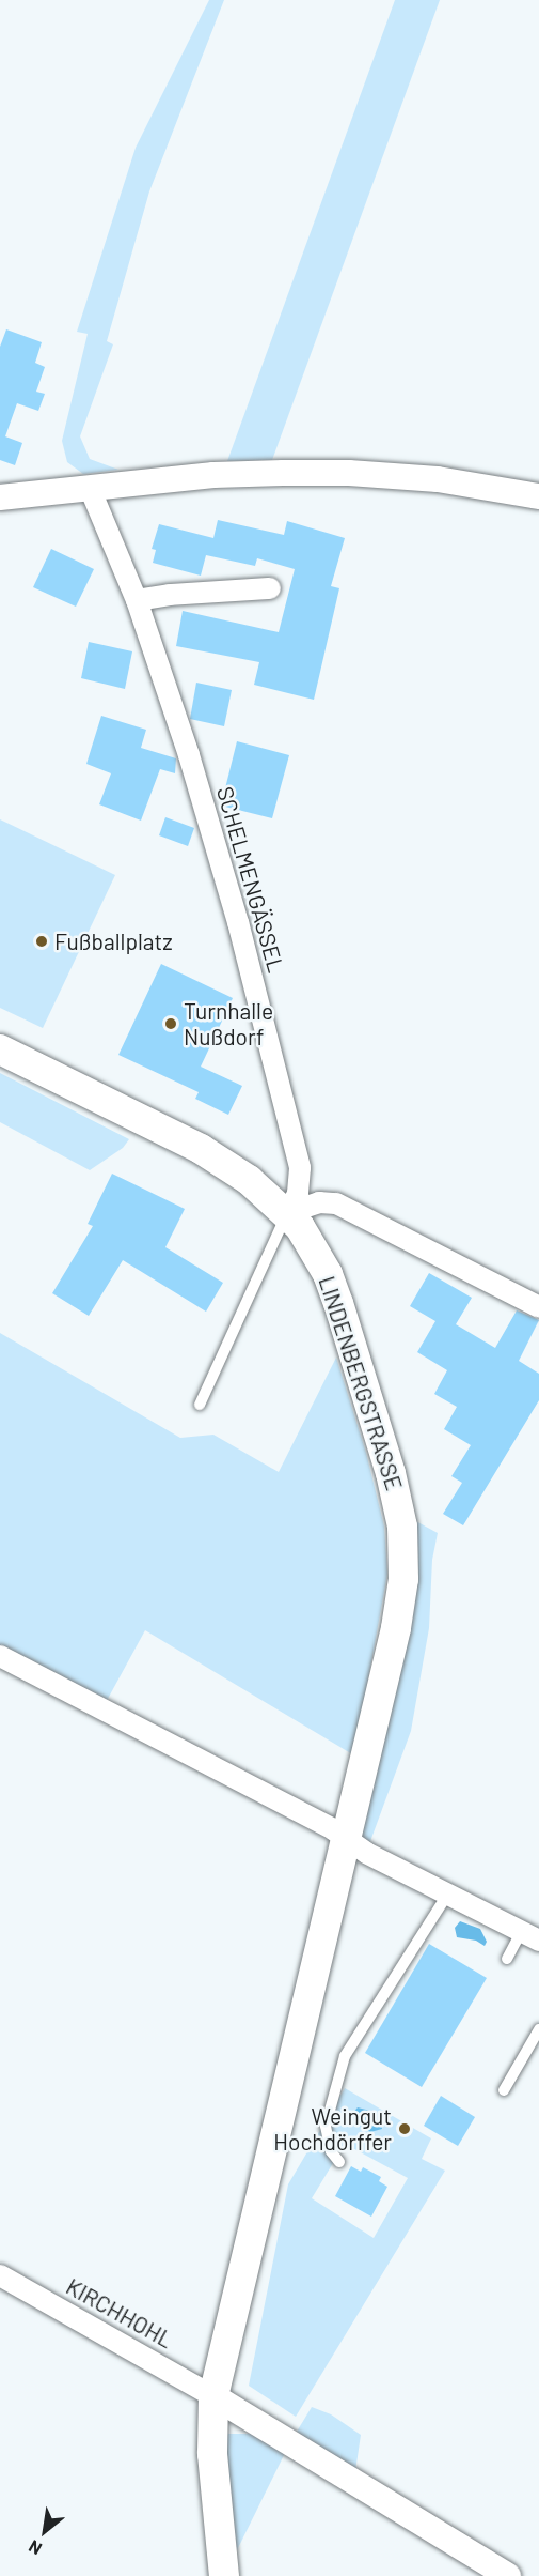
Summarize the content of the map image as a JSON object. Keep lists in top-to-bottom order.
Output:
{
  "streets": {
    "main road": ["LINDENBERGSTRASSE"],
    "street": ["SCHELMENGÄSSEL", "KIRCHHOHL"]
  },
  "crossings": [
    ["SCHELMENGÄSSEL", "LINDENBERGSTRASSE"],
    ["LINDENBERGSTRASSE", "KIRCHHOHL"]
  ],
  "places": ["Fußballplatz", "Turnhalle Nußdorf", "Weingut Hochdörffer"],
  "north": "bottom left"
}
